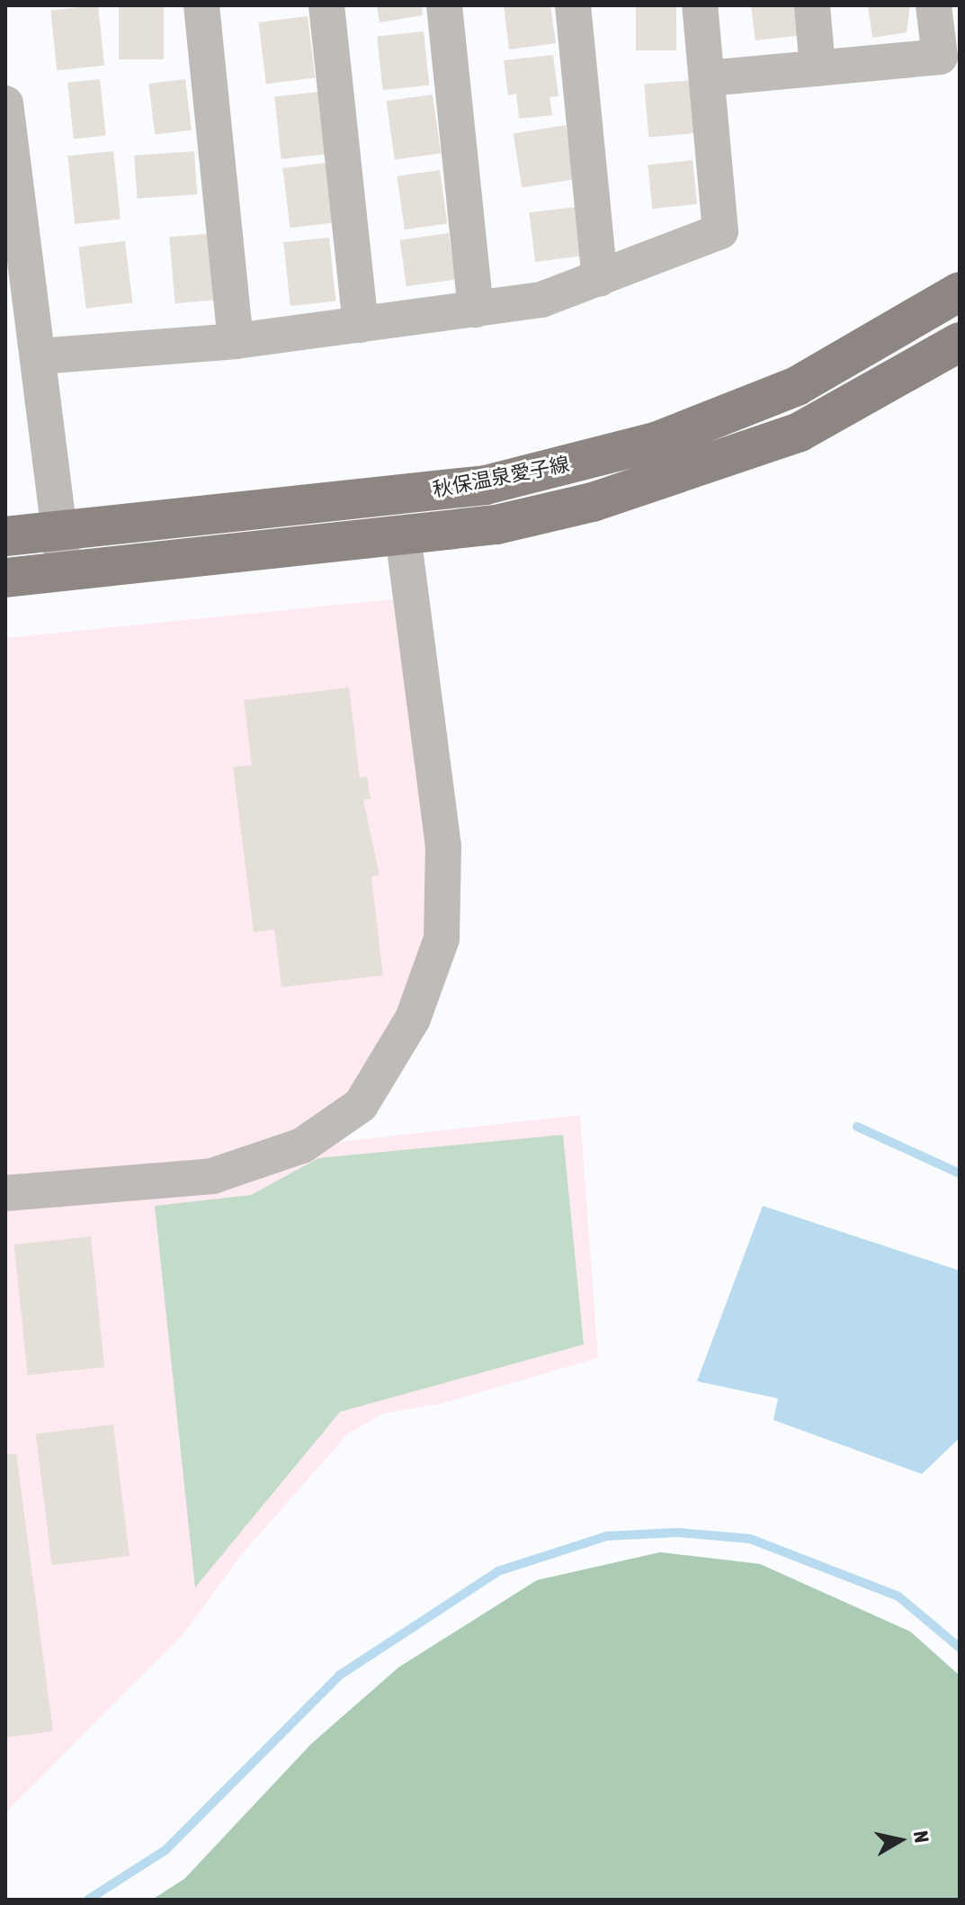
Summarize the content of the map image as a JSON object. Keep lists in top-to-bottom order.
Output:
{
  "streets": {
    "main road": ["秋保温泉愛子線"]
  },
  "north": "right"
}
